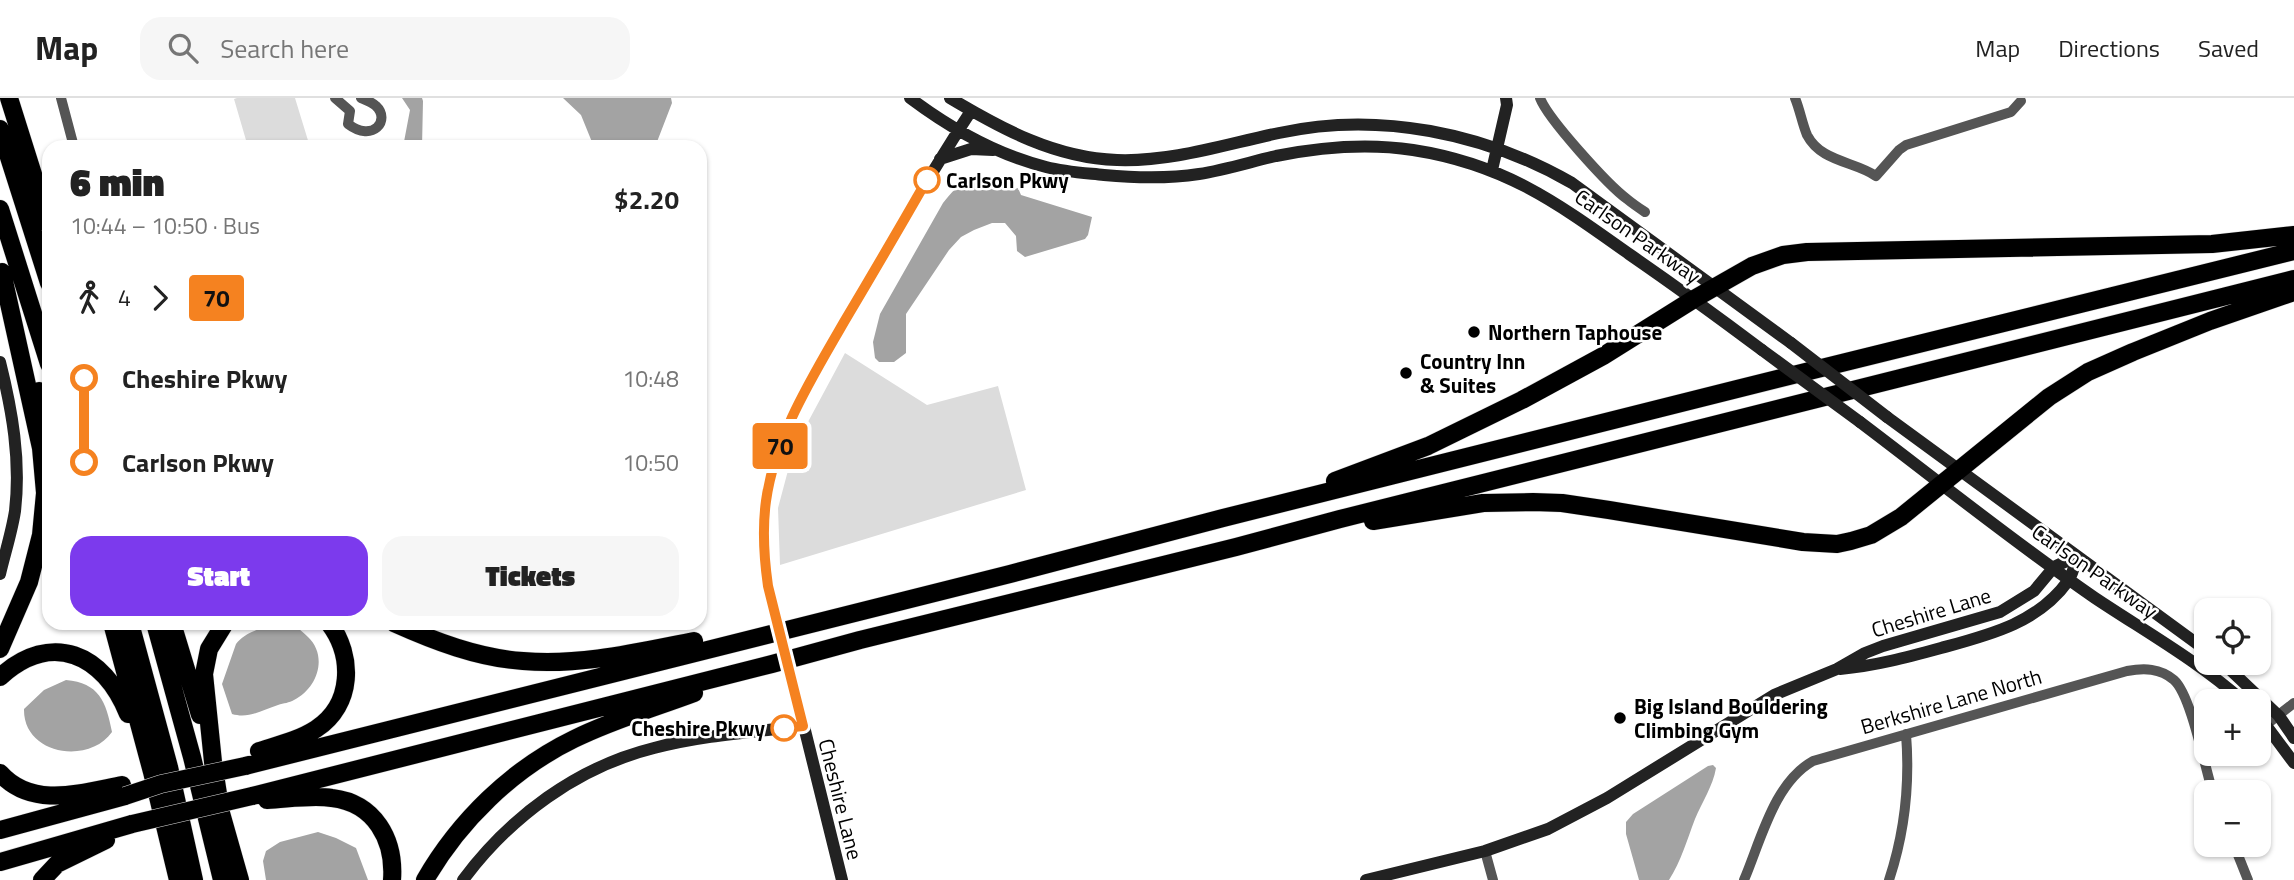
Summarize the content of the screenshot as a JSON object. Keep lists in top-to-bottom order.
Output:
{
  "streets": {
    "main road": ["Carlson Parkway", "Cheshire Lane"],
    "street": ["Berkshire Lane North"]
  },
  "crossings": [
    ["Carlson Parkway", "Cheshire Lane"]
  ],
  "places": [
    "Carlson Pkwy",
    "Northern Taphouse",
    "Country Inn & Suites",
    "Big Island Bouldering Climbing Gym",
    "Cheshire Pkwy"
  ],
  "lines": ["bus line 70"],
  "page": {
    "header": "Map",
    "search": "Search here",
    "nav": ["Map", "Directions", "Saved"],
    "on_map": "70",
    "heading": ["6 min", "10:44 – 10:50 · Bus", "$2.20"],
    "legs": ["4", "70"],
    "list": [
      {
        "name": "Cheshire Pkwy",
        "value": "10:48"
      },
      {
        "name": "Carlson Pkwy",
        "value": "10:50"
      }
    ],
    "buttons": ["Start", "Tickets"],
    "map_buttons": ["+", "−"]
  }
}
